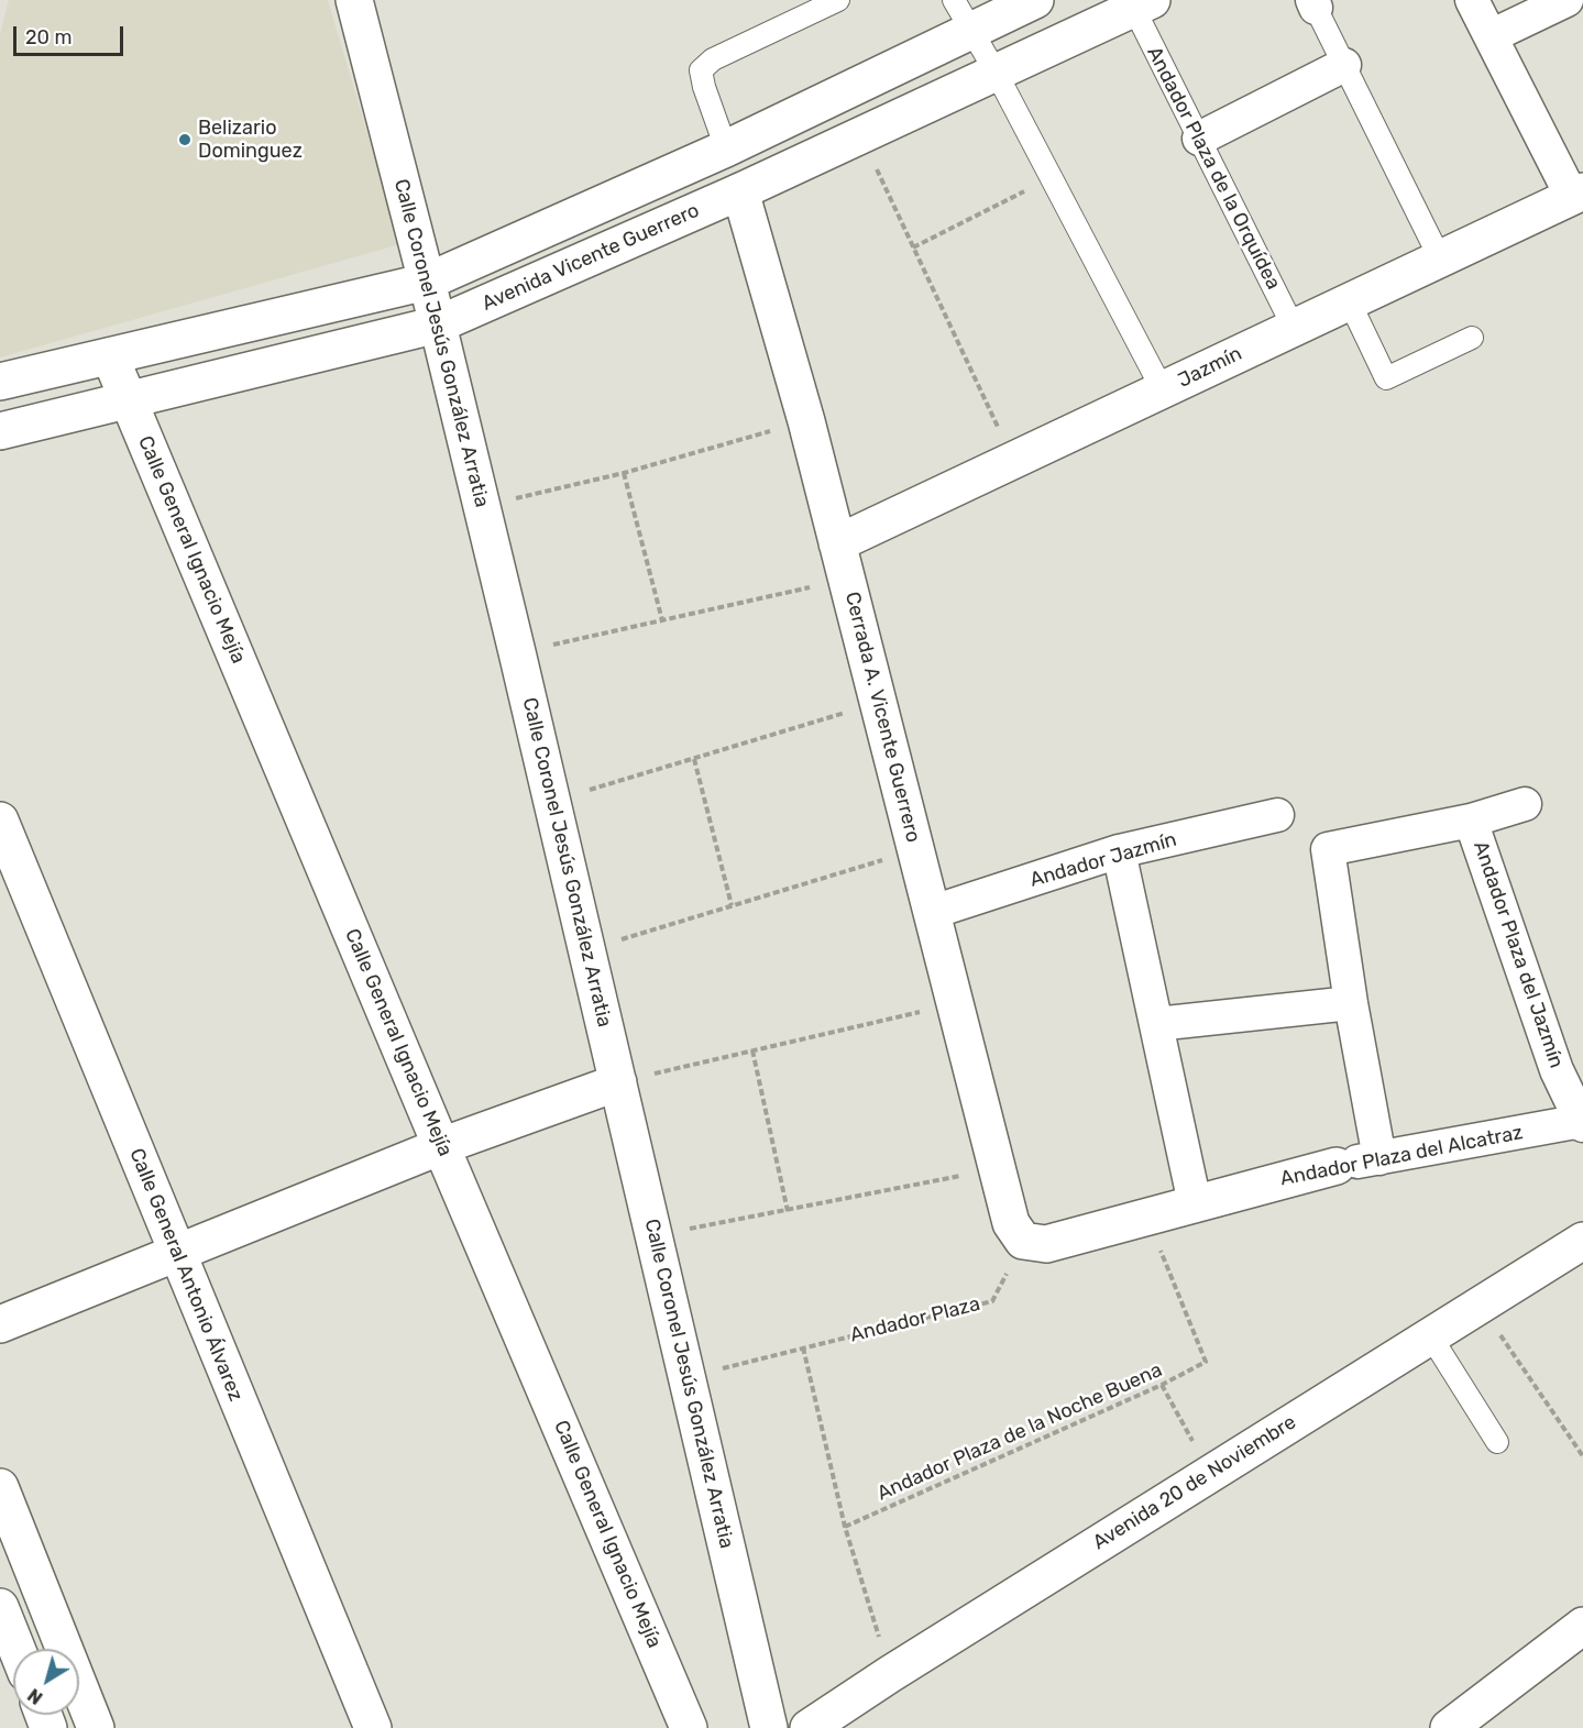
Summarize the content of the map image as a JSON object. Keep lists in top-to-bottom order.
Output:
{
  "streets": {
    "street": [
      "Avenida Vicente Guerrero",
      "Calle Coronel Jesús González Arratia",
      "Jazmín",
      "Calle General Ignacio Mejía",
      "Cerrada A. Vicente Guerrero",
      "Andador Jazmín",
      "Andador Plaza del Jazmín",
      "Andador Plaza del Alcatraz",
      "Calle General Antonio Álvarez",
      "Avenida 20 de Noviembre"
    ],
    "lane": ["Andador Plaza de la Orquídea"],
    "path": ["Andador Plaza", "Andador Plaza de la Noche Buena"]
  },
  "crossings": [
    ["Andador Plaza de la Orquídea", "Avenida Vicente Guerrero"],
    ["Andador Plaza de la Orquídea", "Jazmín"],
    ["Avenida Vicente Guerrero", "Calle Coronel Jesús González Arratia"],
    ["Avenida Vicente Guerrero", "Calle General Ignacio Mejía"],
    ["Avenida Vicente Guerrero", "Cerrada A. Vicente Guerrero"],
    ["Jazmín", "Cerrada A. Vicente Guerrero"],
    ["Cerrada A. Vicente Guerrero", "Andador Jazmín"],
    ["Cerrada A. Vicente Guerrero", "Andador Plaza"],
    ["Andador Plaza del Jazmín", "Andador Plaza del Alcatraz"],
    ["Andador Plaza del Alcatraz", "Andador Plaza de la Noche Buena"]
  ],
  "places": ["Belizario Dominguez"],
  "scale_bar": "20 m",
  "north": "bottom left"
}
